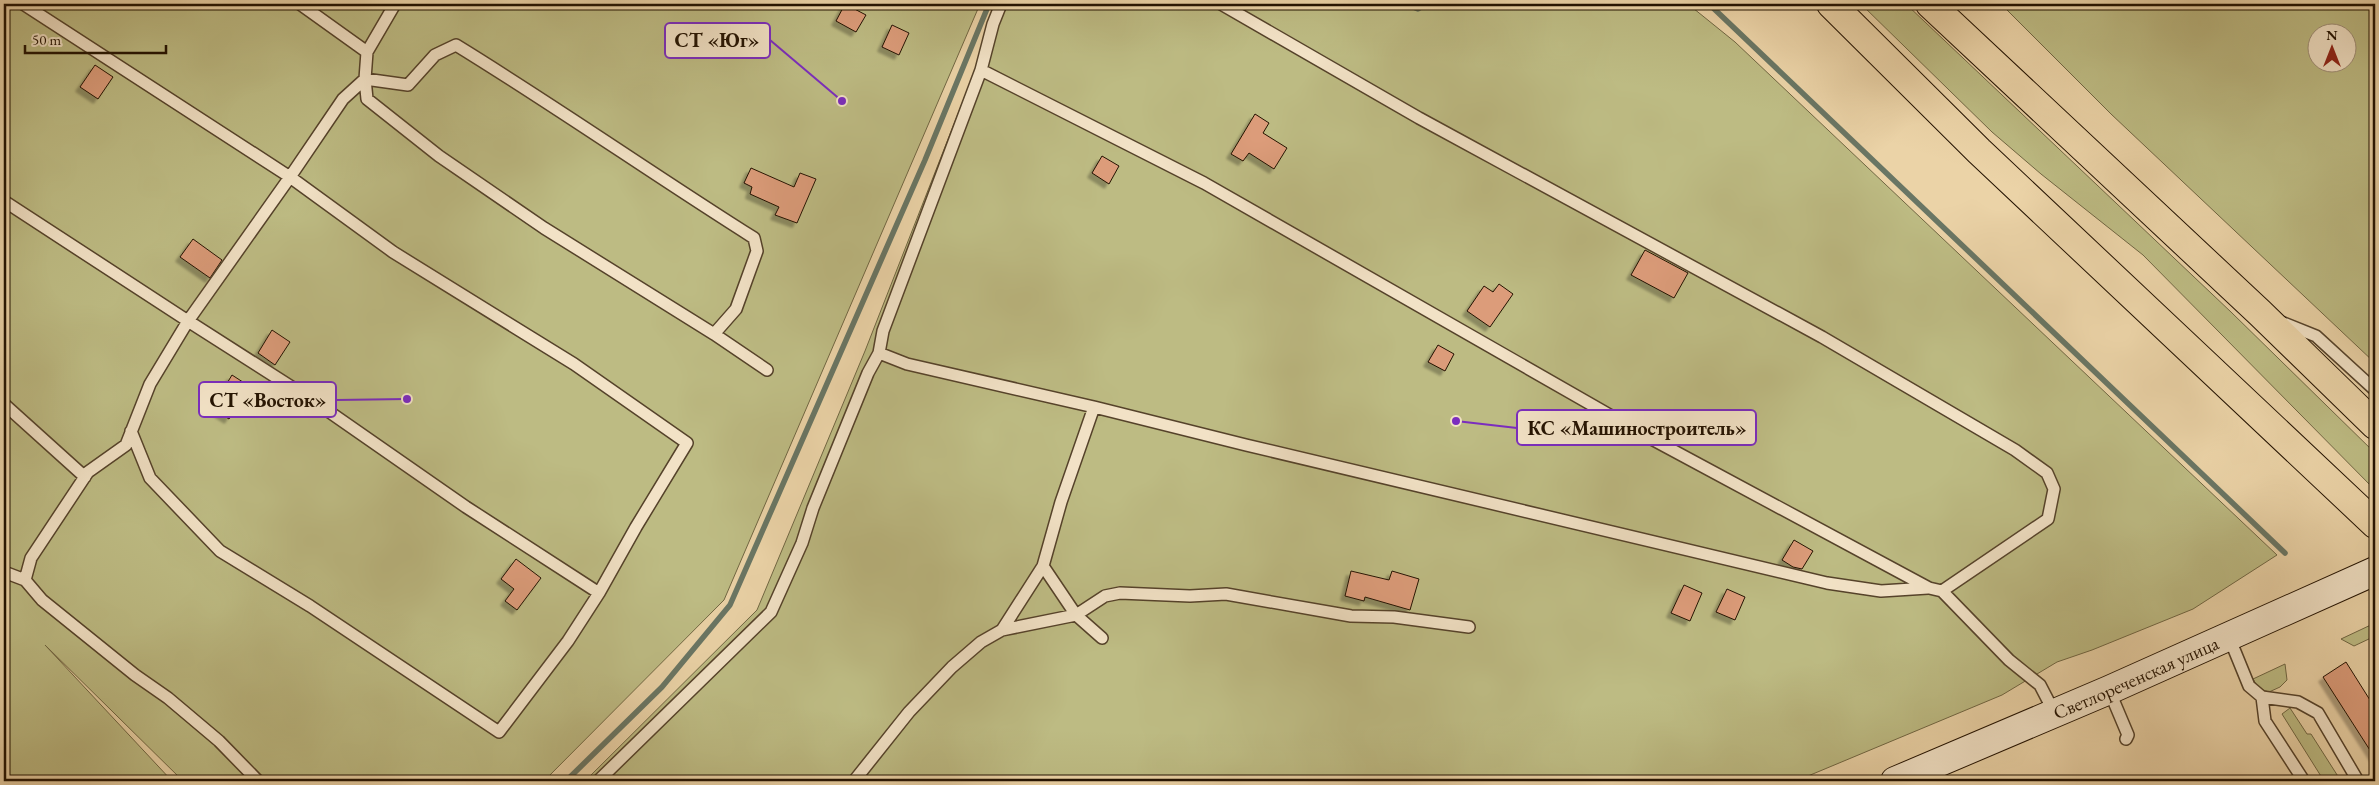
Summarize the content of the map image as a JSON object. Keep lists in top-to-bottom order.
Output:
{
  "streets": {
    "main road": ["Светлореченская улица"]
  },
  "places": ["СТ «Юг»", "СТ «Восток»", "КС «Машиностроитель»"],
  "scale_bar": "50 m",
  "north": "top"
}
